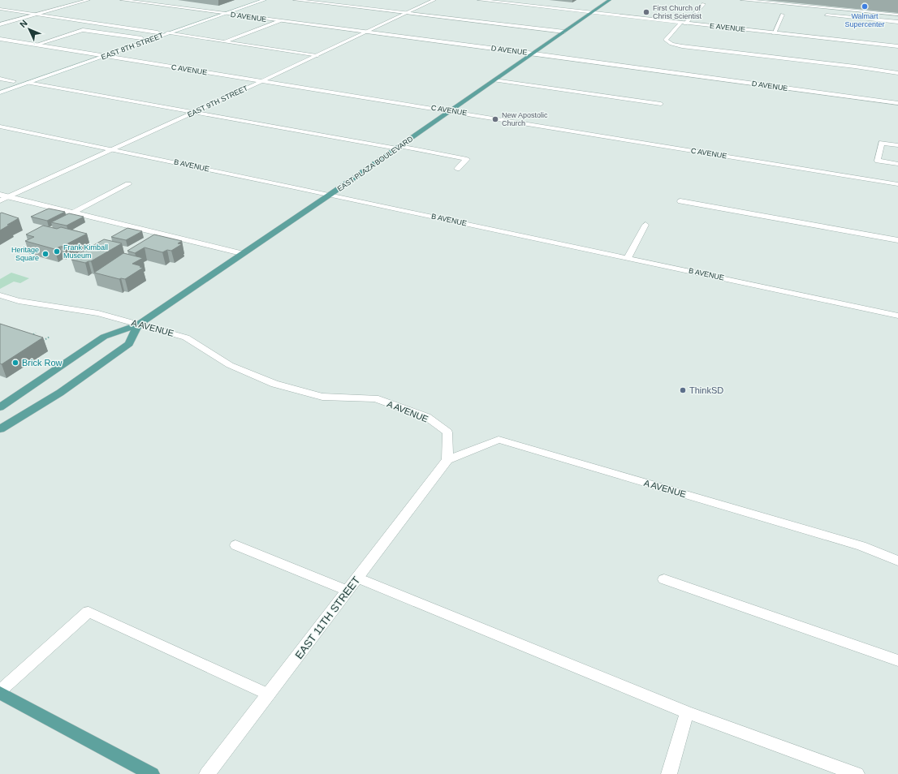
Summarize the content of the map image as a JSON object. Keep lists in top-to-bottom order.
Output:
{
  "streets": {
    "main road": ["EAST PLAZA BOULEVARD"],
    "street": [
      "D AVENUE",
      "E AVENUE",
      "EAST 8TH STREET",
      "C AVENUE",
      "EAST 9TH STREET",
      "B AVENUE",
      "A AVENUE",
      "EAST 11TH STREET"
    ]
  },
  "crossings": [
    ["D AVENUE", "EAST 8TH STREET"],
    ["D AVENUE", "EAST 9TH STREET"],
    ["D AVENUE", "EAST PLAZA BOULEVARD"],
    ["E AVENUE", "EAST PLAZA BOULEVARD"],
    ["EAST 8TH STREET", "C AVENUE"],
    ["C AVENUE", "EAST 9TH STREET"],
    ["C AVENUE", "EAST PLAZA BOULEVARD"],
    ["EAST 9TH STREET", "B AVENUE"],
    ["EAST PLAZA BOULEVARD", "B AVENUE"],
    ["EAST PLAZA BOULEVARD", "A AVENUE"],
    ["A AVENUE", "EAST 11TH STREET"]
  ],
  "places": [
    "Walmart Supercenter",
    "First Church of Christ Scientist",
    "New Apostolic Church",
    "Frank Kimball Museum",
    "Heritage Square",
    "Brick Row",
    "ThinkSD"
  ],
  "north": "top left"
}
